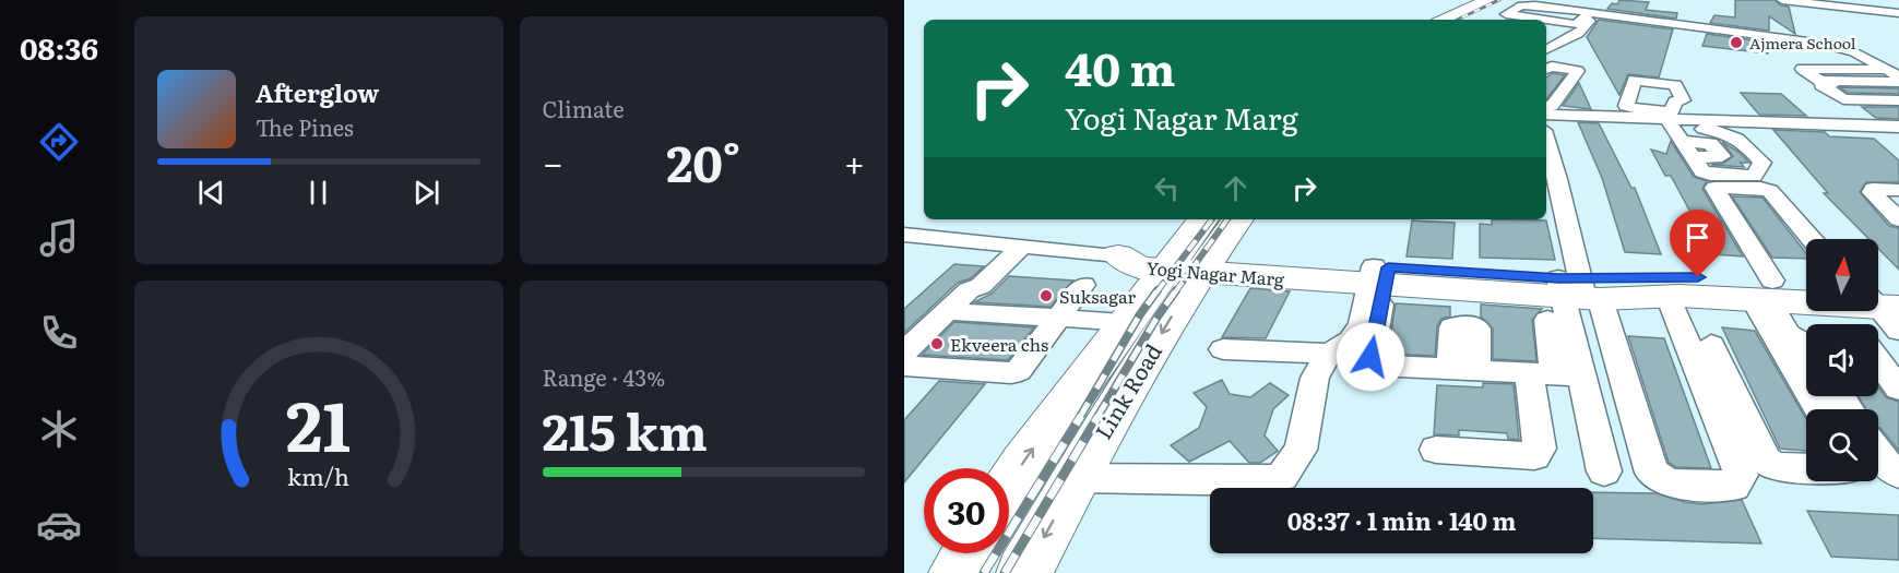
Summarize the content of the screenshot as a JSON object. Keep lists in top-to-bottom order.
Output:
{
  "streets": {
    "main road": ["Yogi Nagar Marg", "Link Road"]
  },
  "crossings": [
    ["Yogi Nagar Marg", "Link Road"]
  ],
  "places": ["Ajmera School", "Suksagar", "Ekveera chs"],
  "north": "top",
  "page": {
    "tabs": "08:36",
    "tile": [
      "Climate",
      ["Range · 43%", "215 km"]
    ],
    "turn": ["40 m", "Yogi Nagar Marg"],
    "song": ["Afterglow", "The Pines"],
    "heat": ["−", "20°", "+"],
    "limit": "30",
    "trip": "08:37 · 1 min · 140 m",
    "gauge": ["21", "km/h"]
  }
}
